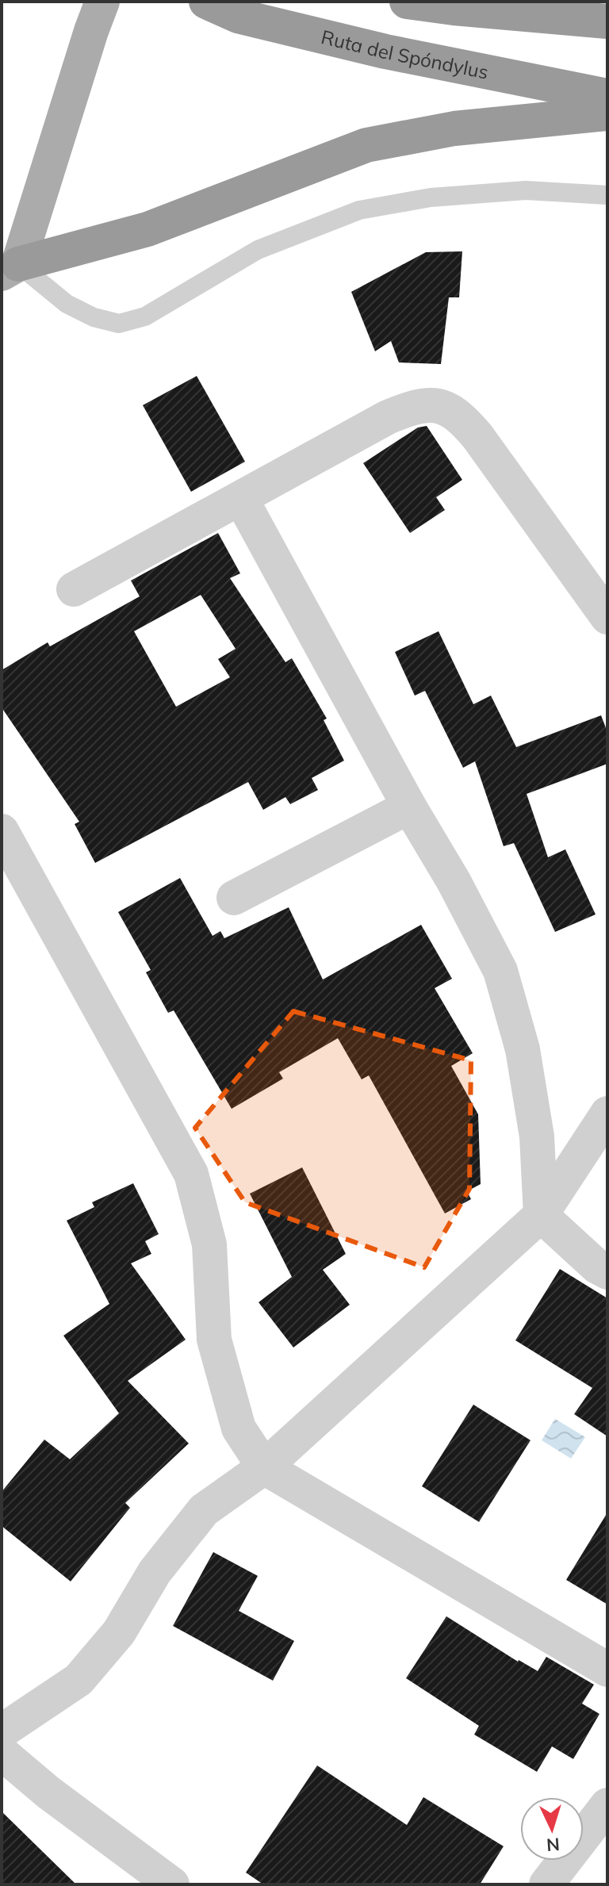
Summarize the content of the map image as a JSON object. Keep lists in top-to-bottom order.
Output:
{
  "streets": {
    "highway": ["Ruta del Spóndylus"]
  },
  "north": "bottom"
}
